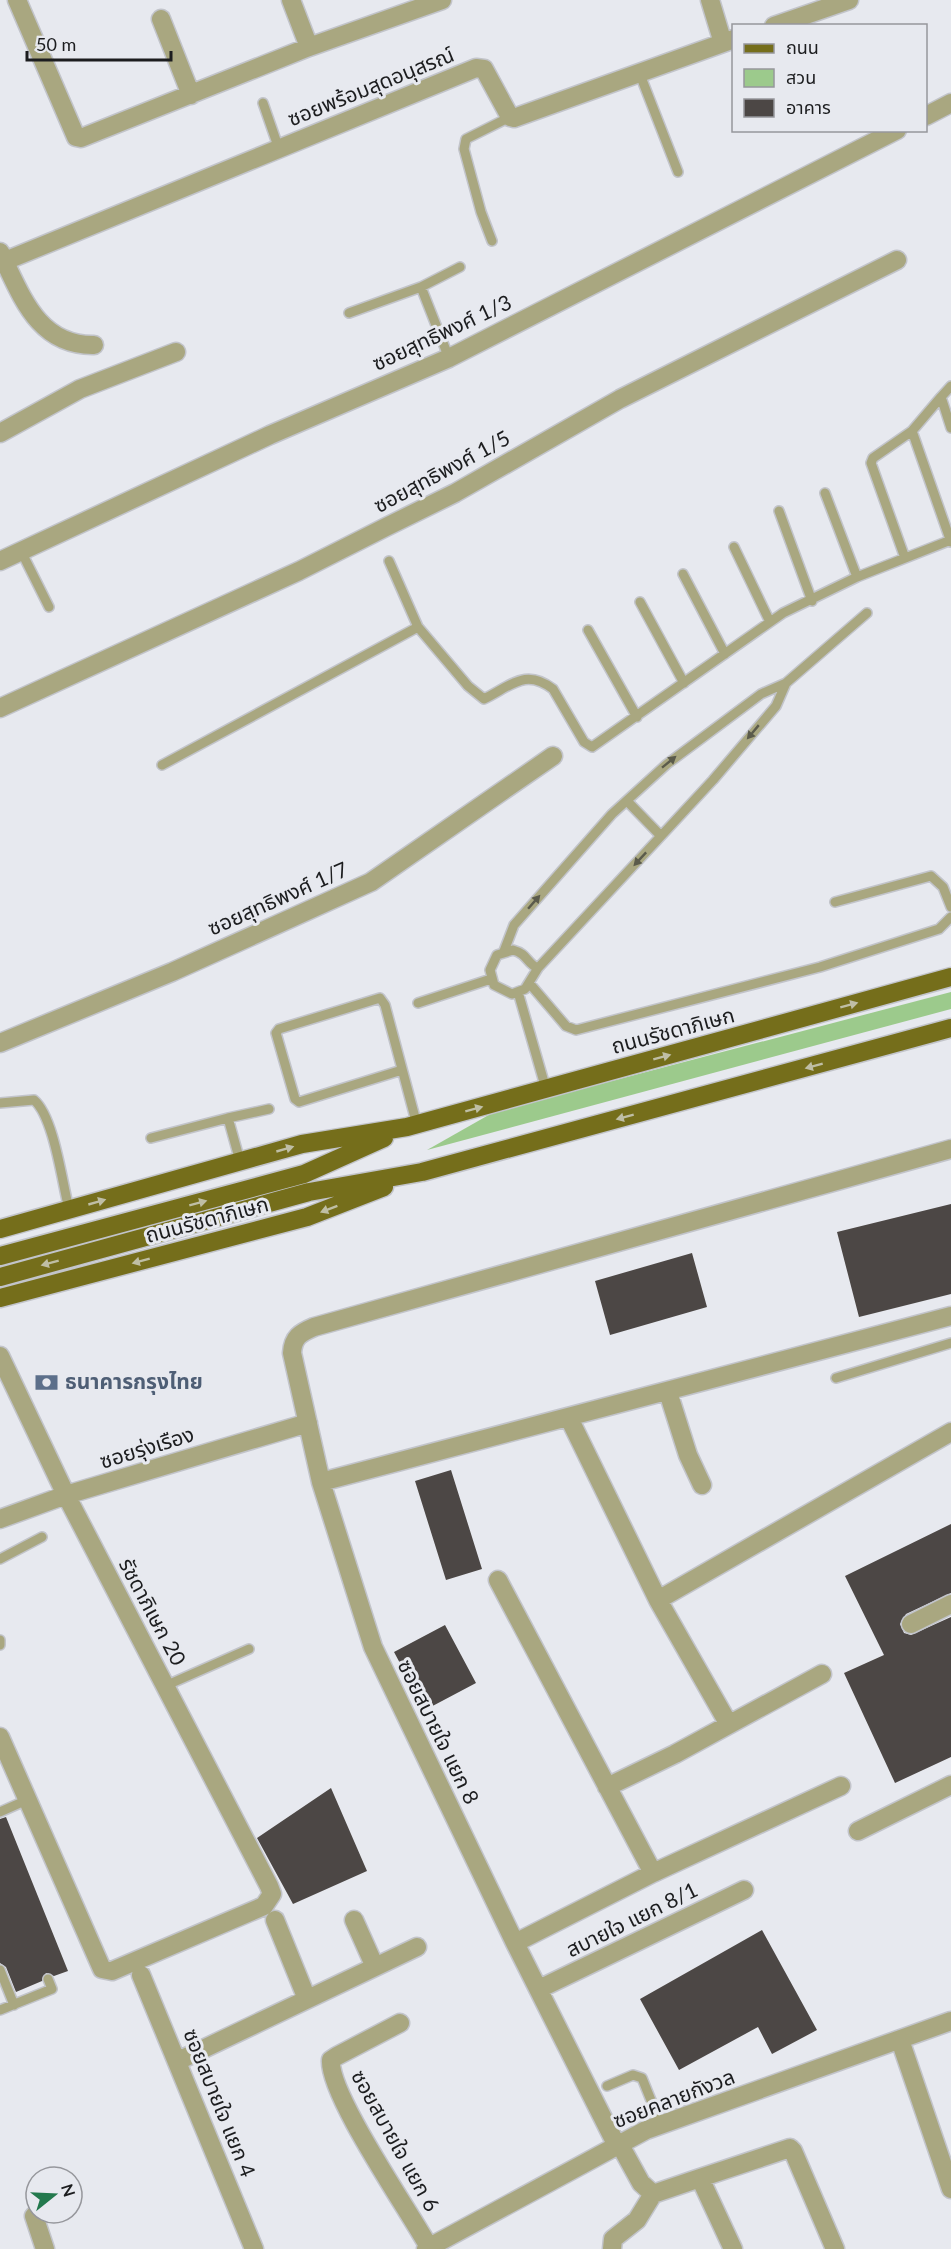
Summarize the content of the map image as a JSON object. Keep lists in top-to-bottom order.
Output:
{
  "streets": {
    "main road": ["ถนนรัชดาภิเษก"],
    "street": [
      "ซอยพร้อมสุดอนุสรณ์",
      "ซอยสุทธิพงศ์ 1/3",
      "ซอยสุทธิพงศ์ 1/5",
      "ซอยสุทธิพงศ์ 1/7",
      "ซอยรุ่งเรือง",
      "รัชดาภิเษก 20",
      "ซอยสบายใจ แยก 8",
      "สบายใจ แยก 8/1",
      "ซอยคลายกังวล",
      "ซอยสบายใจ แยก 4",
      "ซอยสบายใจ แยก 6"
    ]
  },
  "crossings": [
    ["ซอยรุ่งเรือง", "รัชดาภิเษก 20"],
    ["ซอยรุ่งเรือง", "ซอยสบายใจ แยก 8"],
    ["ซอยสบายใจ แยก 8", "สบายใจ แยก 8/1"],
    ["ซอยสบายใจ แยก 8", "ซอยคลายกังวล"],
    ["ซอยคลายกังวล", "ซอยสบายใจ แยก 6"]
  ],
  "places": {
    "bank": ["ธนาคารกรุงไทย"]
  },
  "legend": ["ถนน", "สวน", "อาคาร"],
  "scale_bar": "50 m",
  "north": "right"
}
